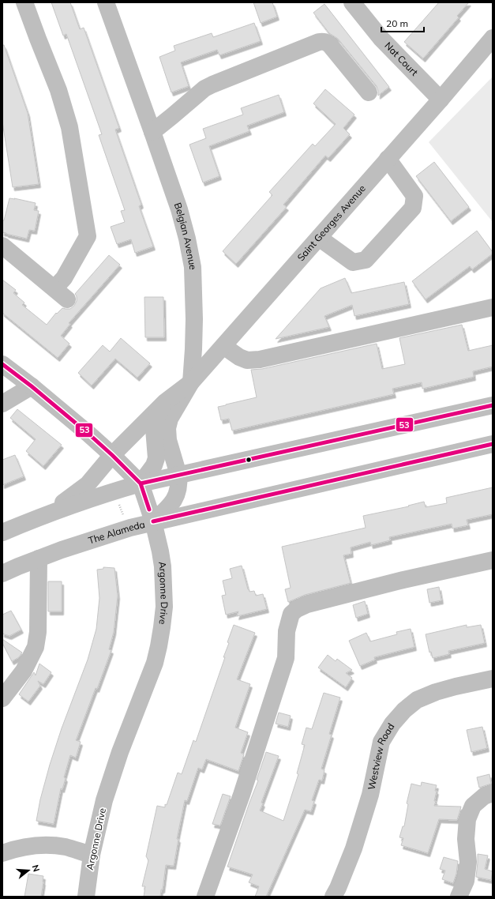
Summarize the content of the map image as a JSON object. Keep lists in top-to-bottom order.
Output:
{
  "streets": {
    "main road": [
      "Nat Court",
      "Saint Georges Avenue",
      "Belgian Avenue",
      "The Alameda",
      "Argonne Drive",
      "Westview Road"
    ]
  },
  "crossings": [
    ["Nat Court", "Saint Georges Avenue"],
    ["Saint Georges Avenue", "Belgian Avenue"],
    ["Saint Georges Avenue", "Argonne Drive"],
    ["Belgian Avenue", "The Alameda"],
    ["Belgian Avenue", "Argonne Drive"],
    ["The Alameda", "Argonne Drive"]
  ],
  "lines": ["transit line 53"],
  "scale_bar": "20 m",
  "north": "right"
}
